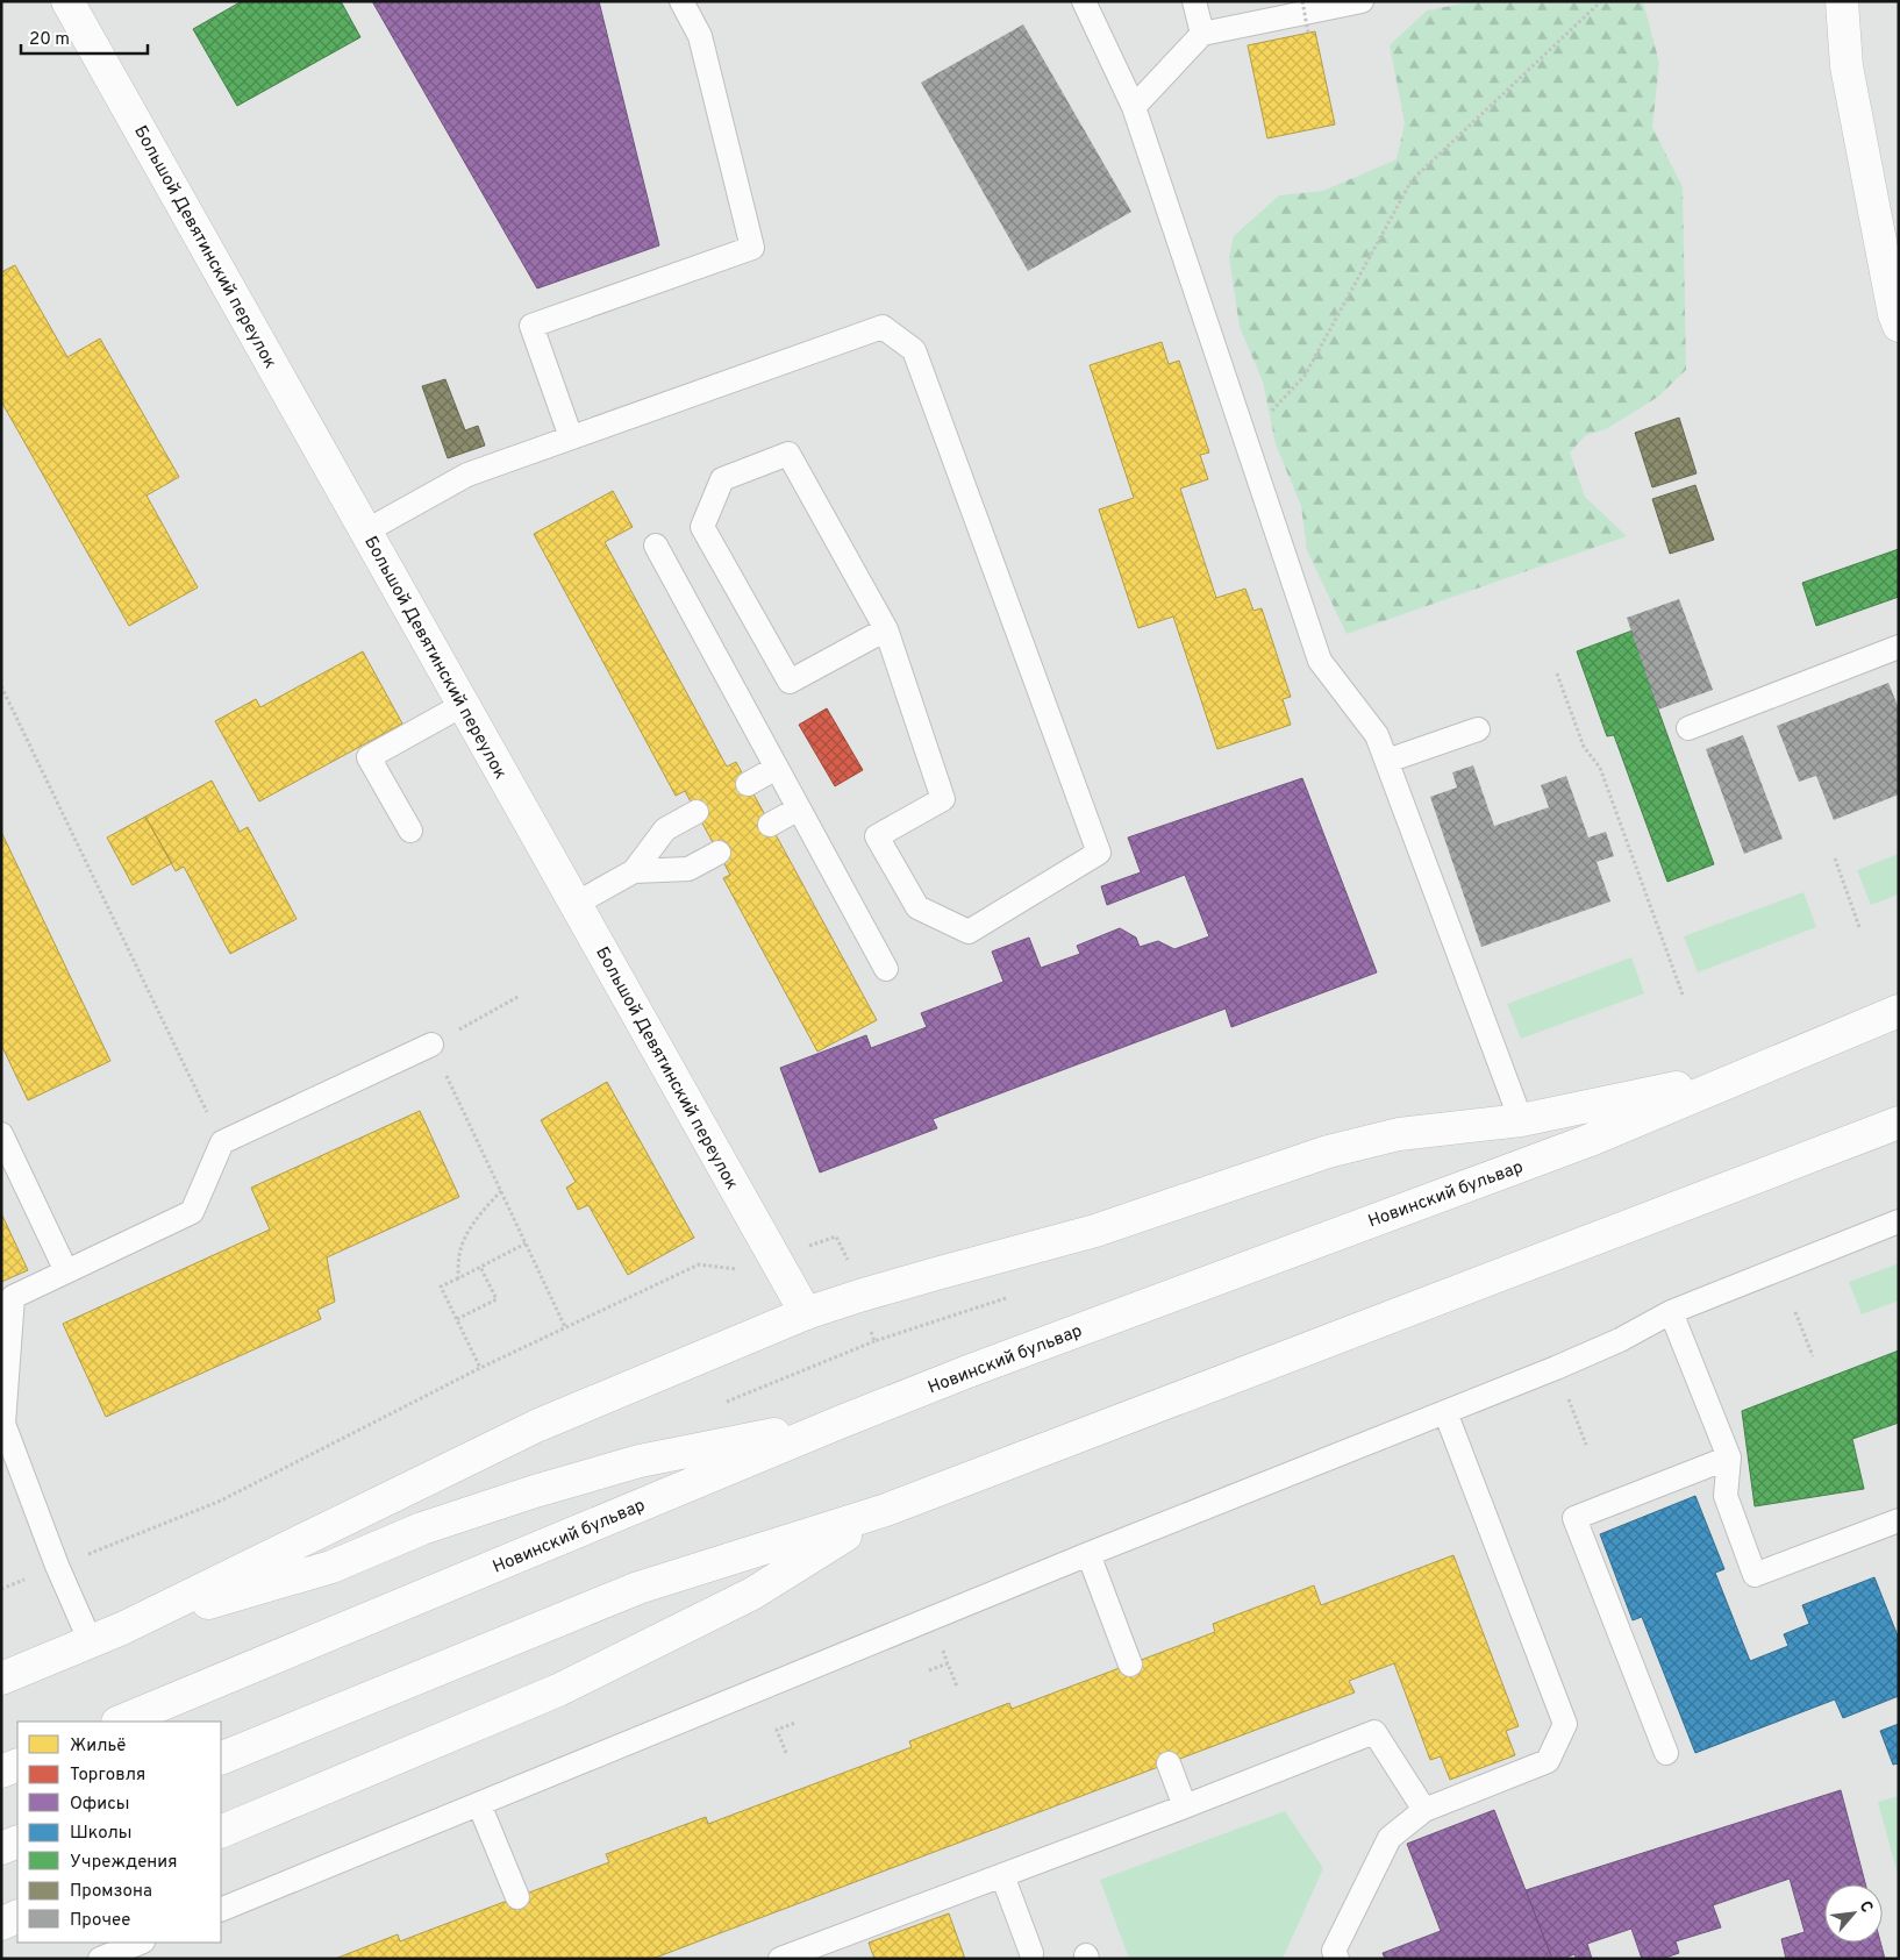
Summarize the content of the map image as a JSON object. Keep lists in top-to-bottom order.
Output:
{
  "streets": {
    "main road": ["Большой Девятинский переулок", "Новинский бульвар"]
  },
  "legend": [
    "Жильё",
    "Торговля",
    "Офисы",
    "Школы",
    "Учреждения",
    "Промзона",
    "Прочее"
  ],
  "scale_bar": "20 m",
  "north": "top right"
}
